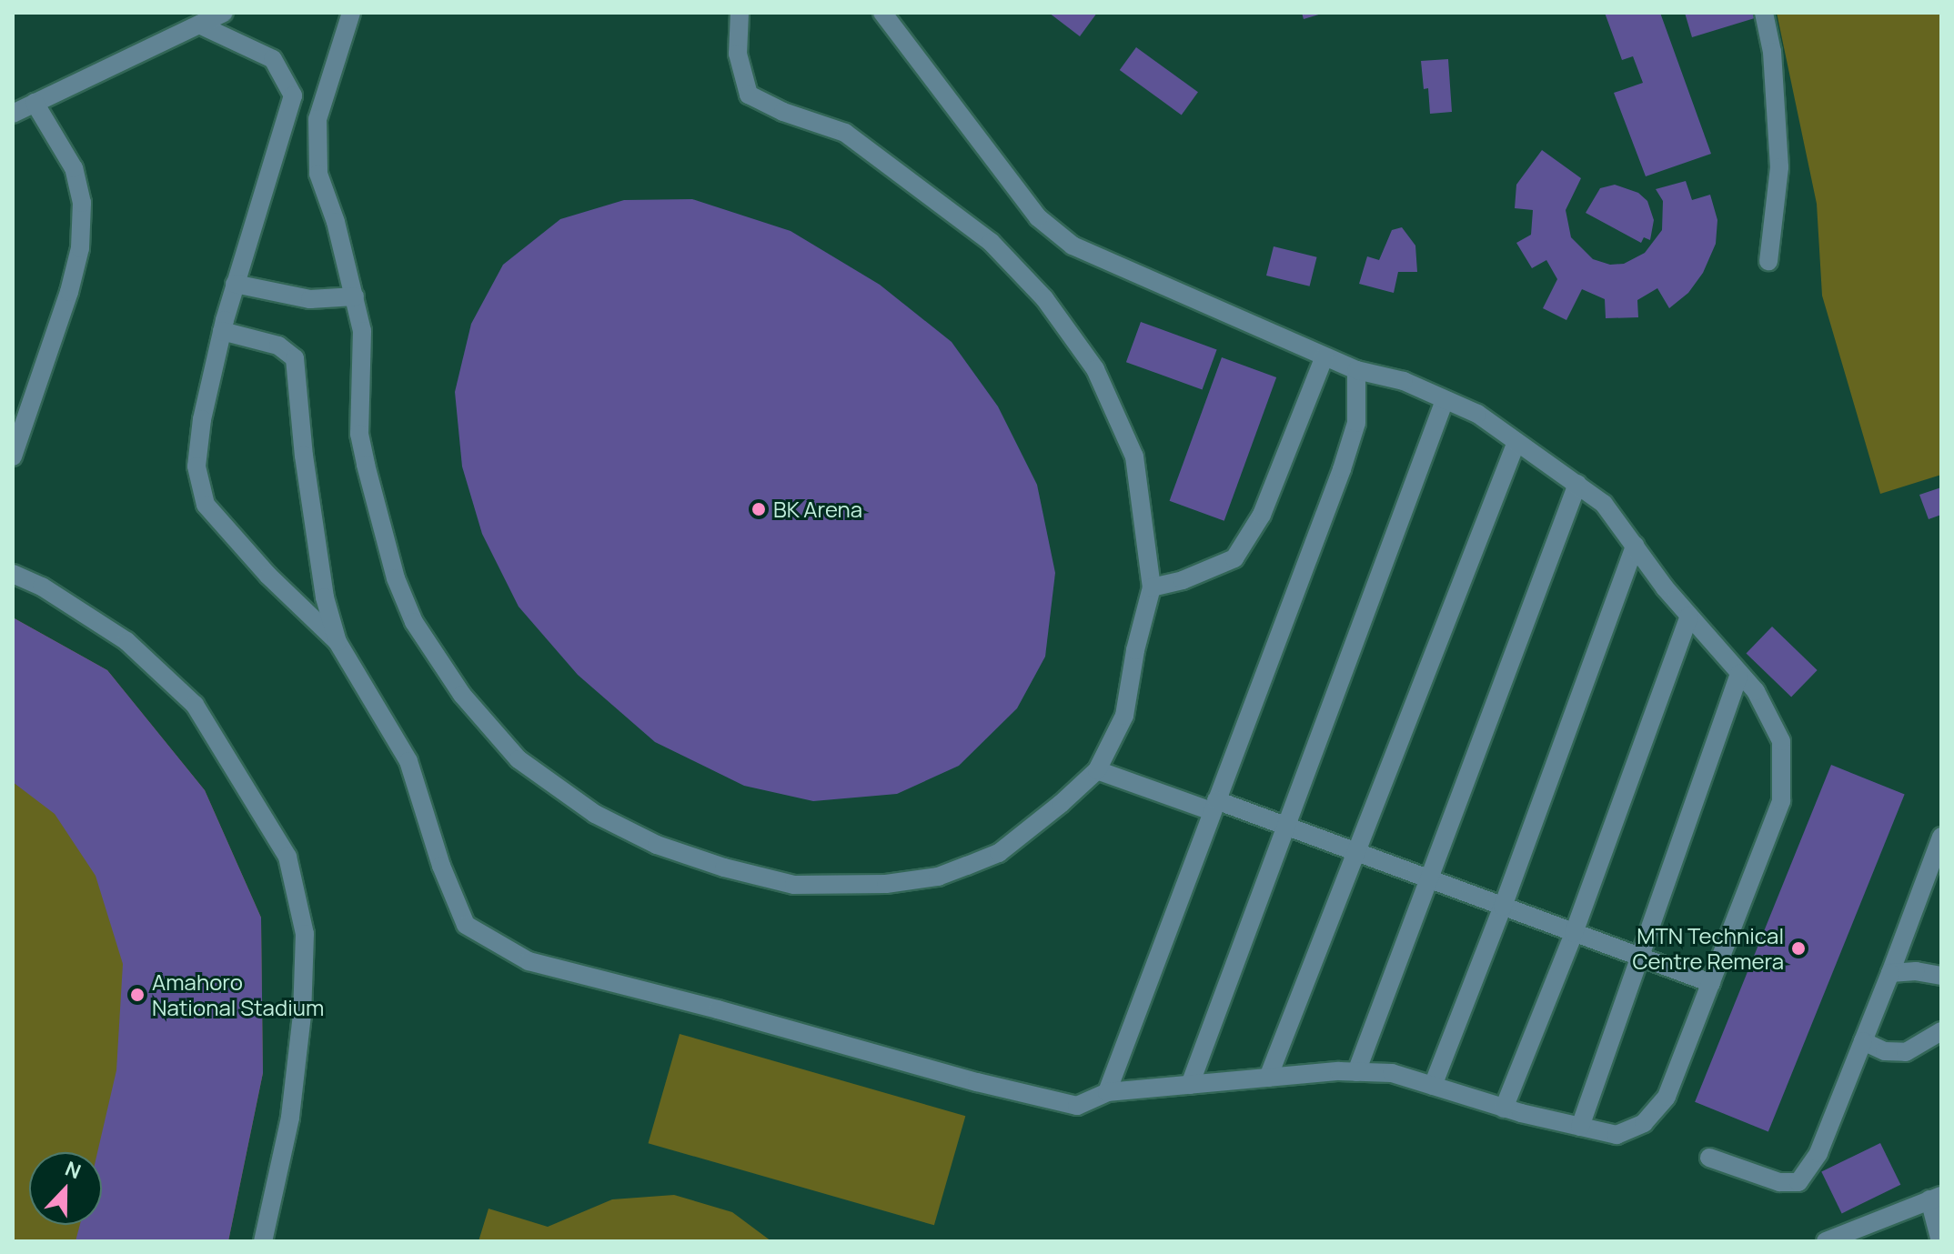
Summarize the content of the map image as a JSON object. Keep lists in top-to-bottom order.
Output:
{
  "places": ["BK Arena", "MTN Technical Centre Remera", "Amahoro National Stadium"],
  "north": "top"
}
